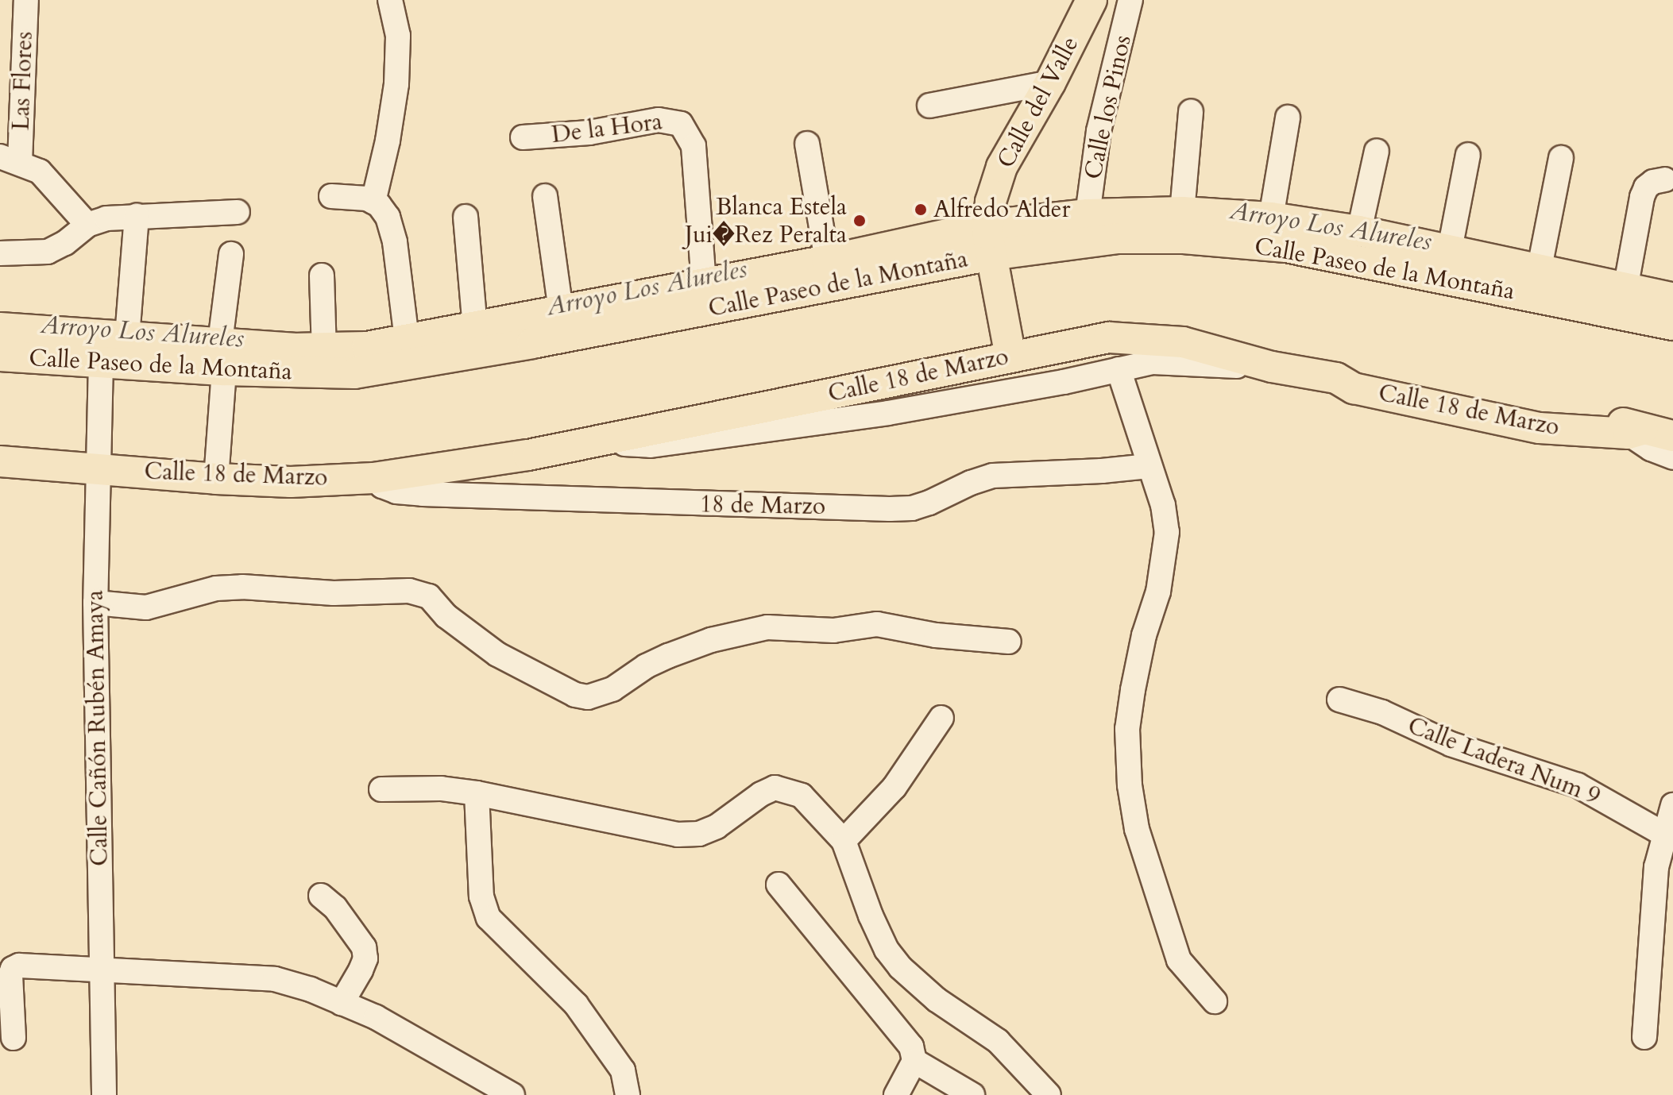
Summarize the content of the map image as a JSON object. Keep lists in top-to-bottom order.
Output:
{
  "streets": {
    "main road": ["Calle del Valle", "Calle Paseo de la Montaña", "Calle 18 de Marzo"],
    "street": [
      "Las Flores",
      "Calle los Pinos",
      "De la Hora",
      "18 de Marzo",
      "Calle Cañón Rubén Amaya",
      "Calle Ladera Num 9"
    ]
  },
  "crossings": [
    ["Calle del Valle", "Calle Paseo de la Montaña"],
    ["Calle del Valle", "Calle 18 de Marzo"],
    ["Calle los Pinos", "Calle Paseo de la Montaña"],
    ["De la Hora", "Calle Paseo de la Montaña"],
    ["Calle Paseo de la Montaña", "Calle Cañón Rubén Amaya"],
    ["Calle 18 de Marzo", "18 de Marzo"],
    ["Calle 18 de Marzo", "Calle Cañón Rubén Amaya"]
  ],
  "water": ["Arroyo Los Alureles"],
  "places": ["Alfredo Alder", "Blanca Estela Jui�Rez Peralta"]
}
